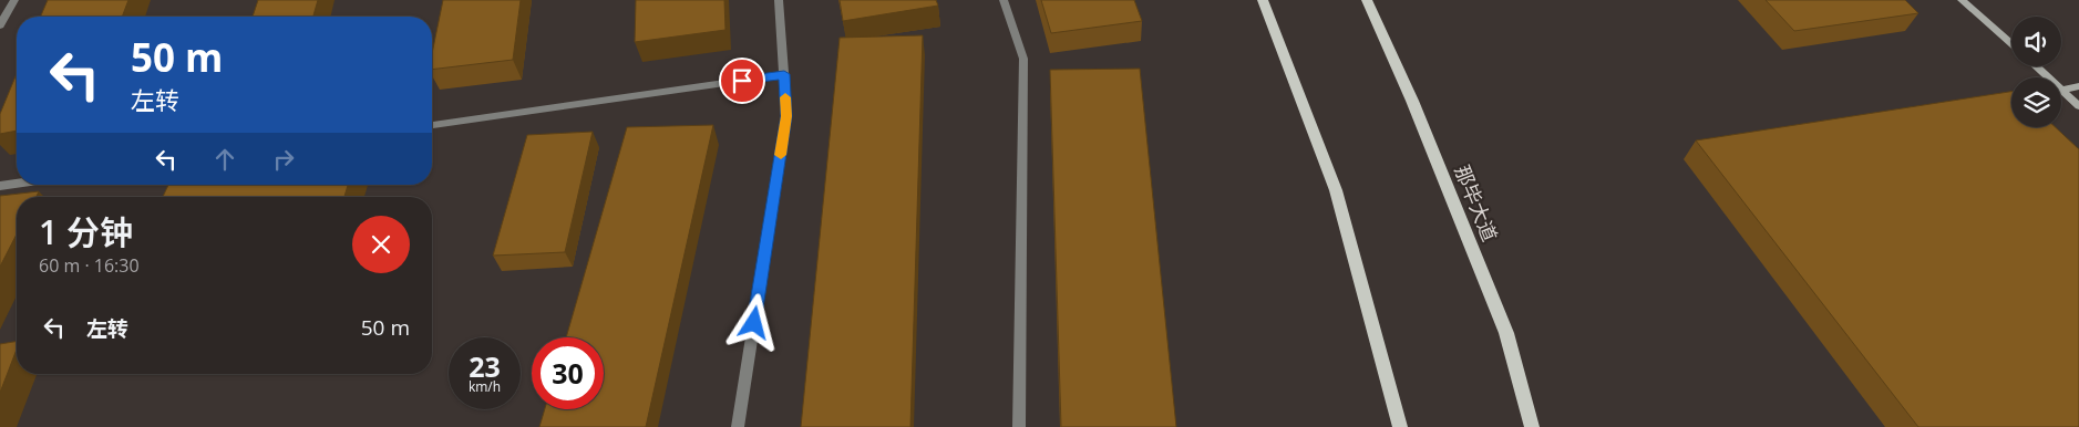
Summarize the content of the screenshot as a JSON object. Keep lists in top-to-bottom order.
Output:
{
  "streets": {
    "main road": ["那毕大道"]
  },
  "page": {
    "turn": ["50 m", "左转"],
    "heading": ["1 分钟", "60 m · 16:30"],
    "list": [
      {
        "name": "左转",
        "value": "50 m"
      }
    ],
    "speed": "23 km/h",
    "limit": "30"
  }
}
